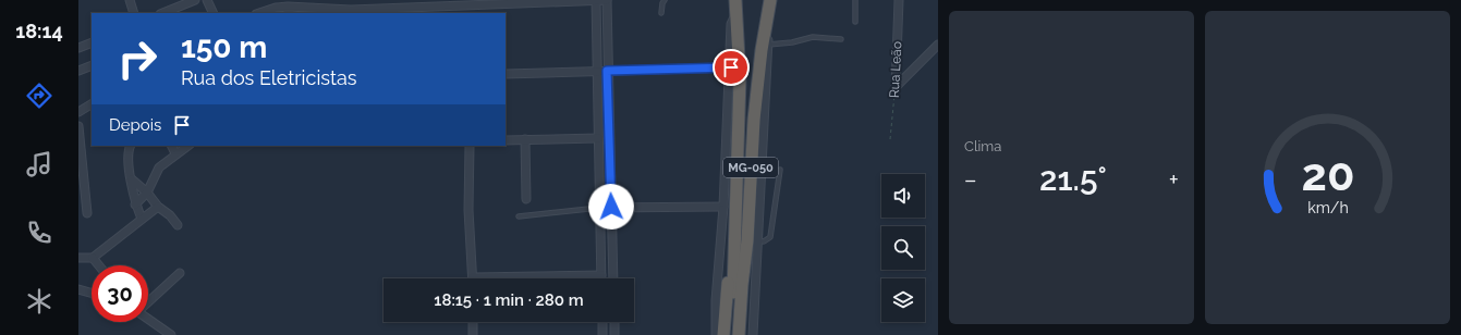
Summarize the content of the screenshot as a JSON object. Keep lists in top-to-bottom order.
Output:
{
  "streets": {
    "highway": ["MG-050"],
    "street": ["Rua Leão"]
  },
  "page": {
    "tabs": "18:14",
    "tile": "Clima",
    "turn": ["150 m", "Rua dos Eletricistas"],
    "then": "Depois",
    "heat": ["−", "21.5°", "+"],
    "limit": "30",
    "trip": "18:15 · 1 min · 280 m",
    "gauge": ["20", "km/h"]
  }
}
